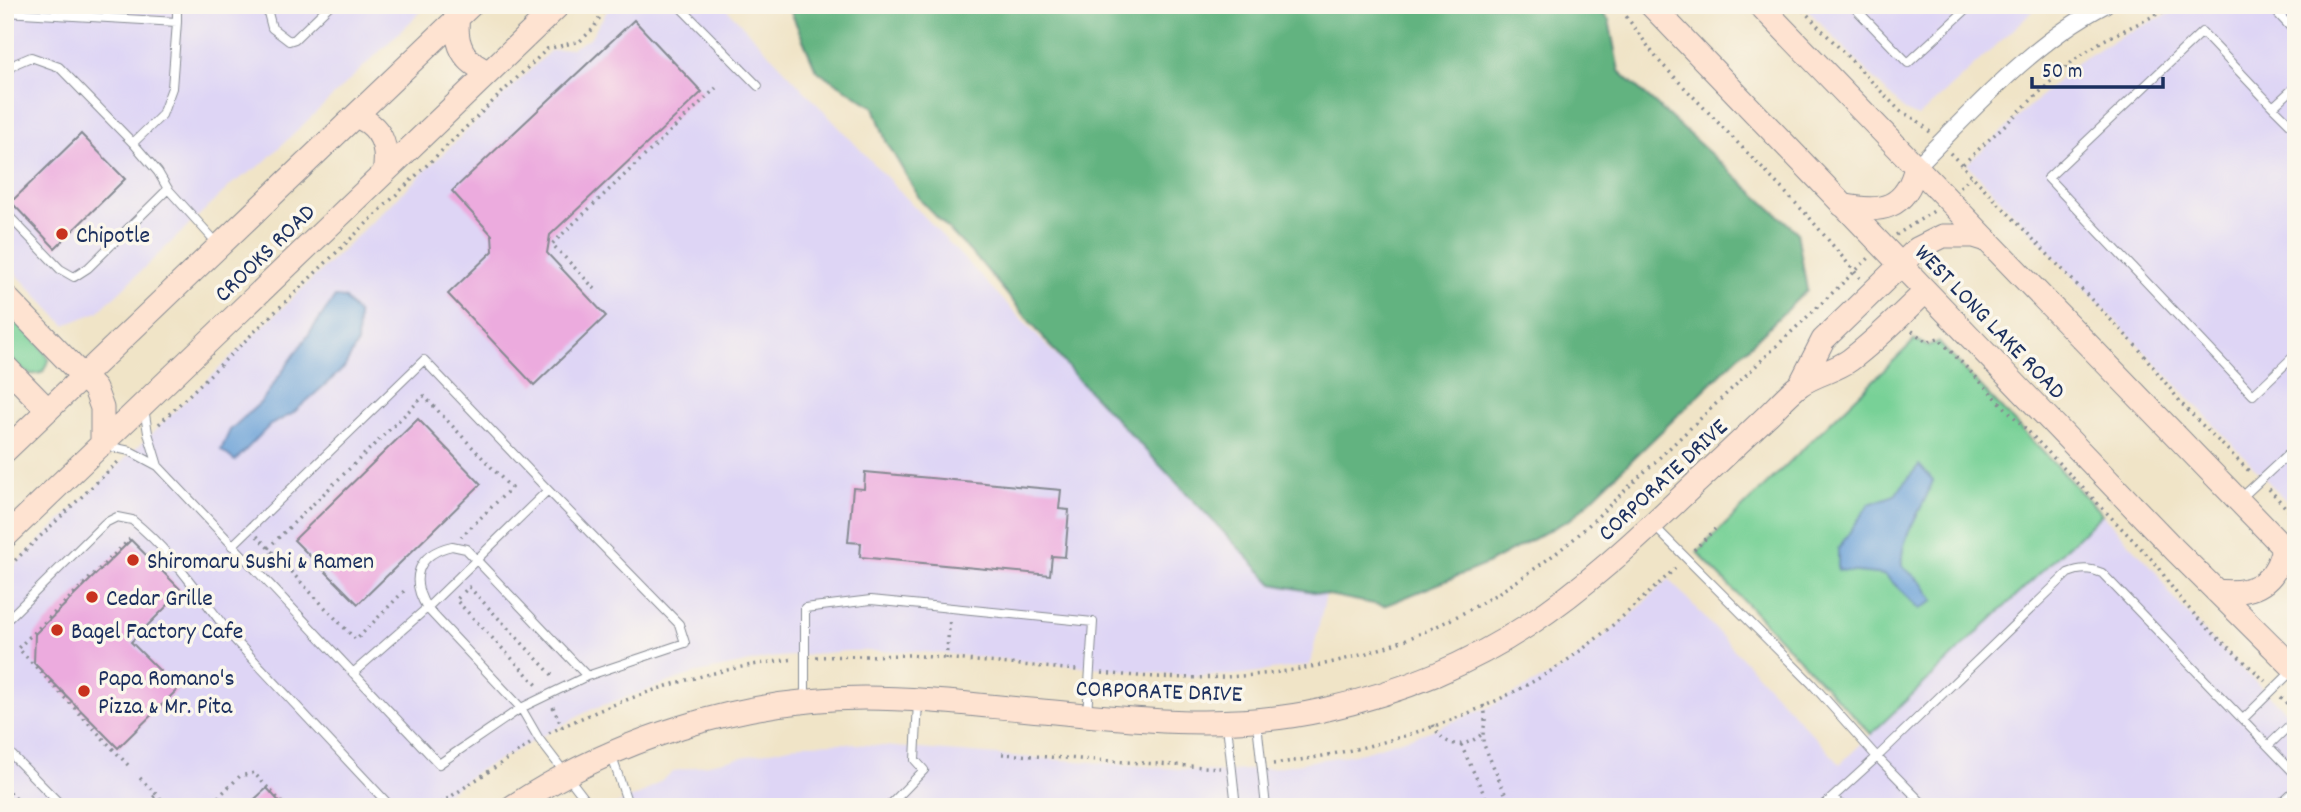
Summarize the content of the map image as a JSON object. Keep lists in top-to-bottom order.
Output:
{
  "streets": {
    "main road": ["CROOKS ROAD", "WEST LONG LAKE ROAD", "CORPORATE DRIVE"]
  },
  "crossings": [
    ["WEST LONG LAKE ROAD", "CORPORATE DRIVE"]
  ],
  "places": [
    "Chipotle",
    "Shiromaru Sushi & Ramen",
    "Cedar Grille",
    "Bagel Factory Cafe",
    "Papa Romano's Pizza & Mr. Pita"
  ],
  "scale_bar": "50 m"
}
